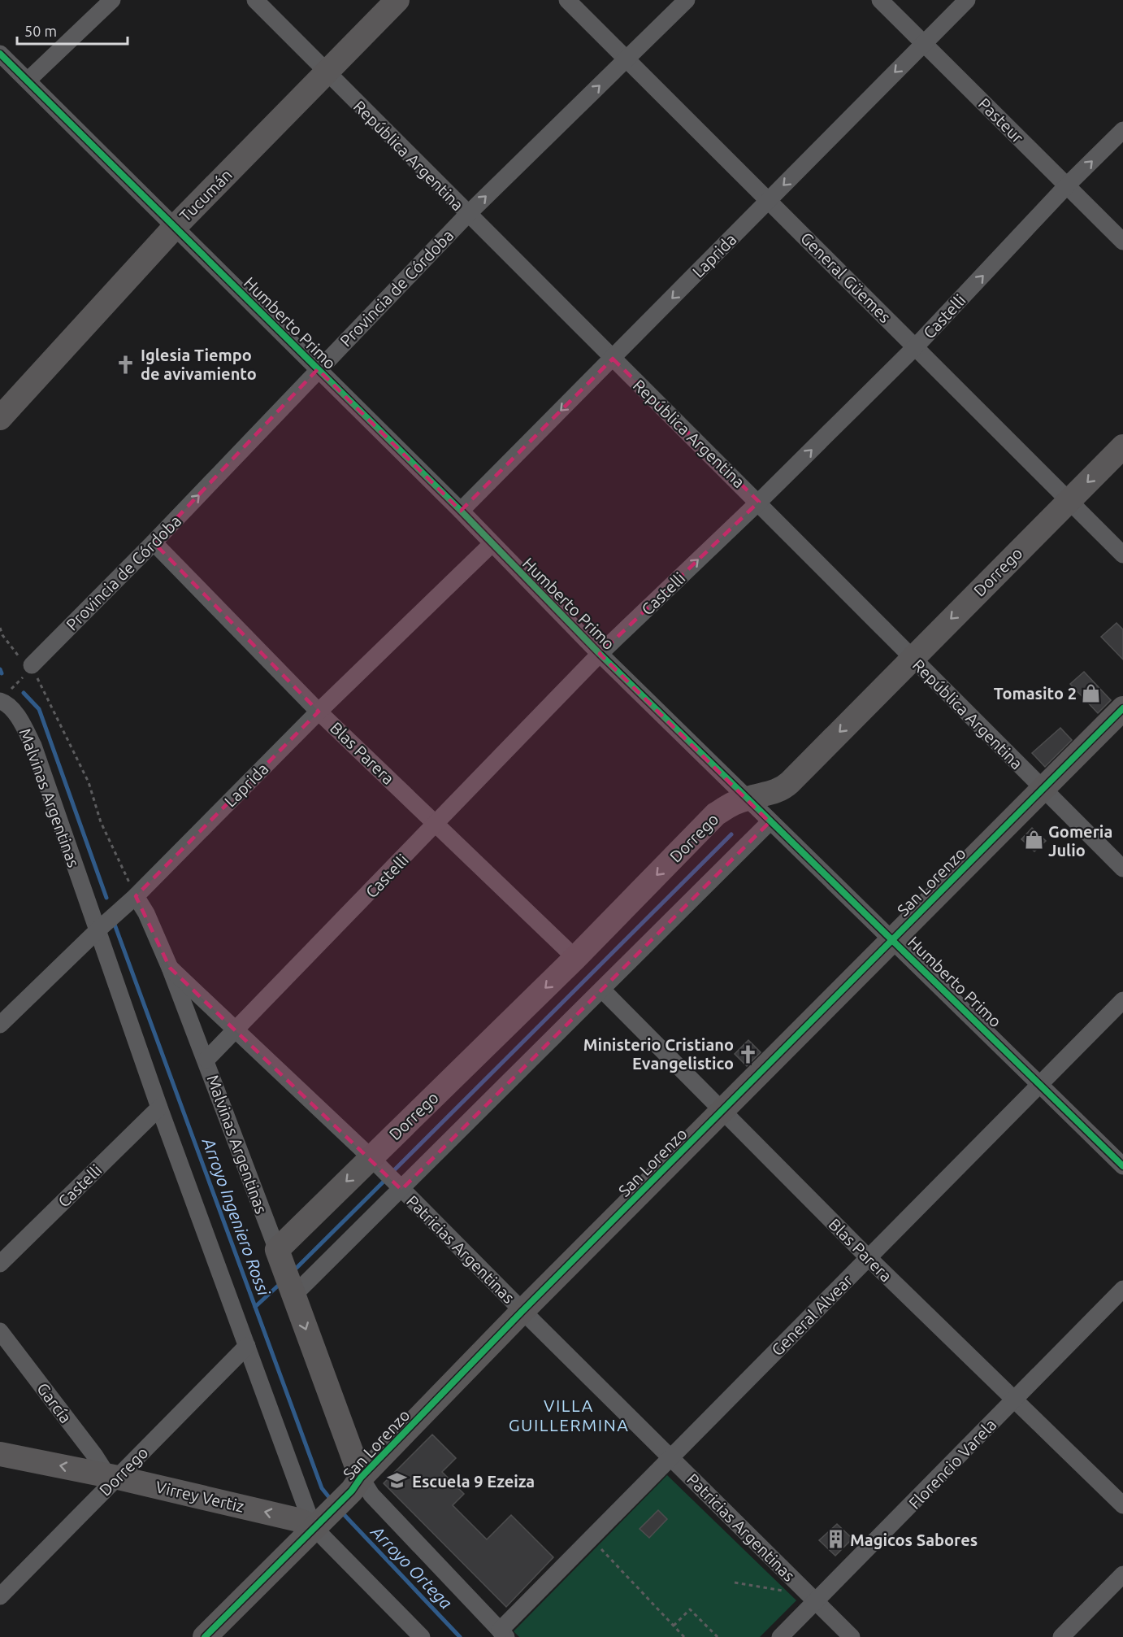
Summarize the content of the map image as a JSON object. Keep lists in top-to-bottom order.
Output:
{
  "streets": {
    "street": [
      "Pasteur",
      "República Argentina",
      "Tucumán",
      "Laprida",
      "General Güemes",
      "Provincia de Córdoba",
      "Castelli",
      "Humberto Primo",
      "Dorrego",
      "Blas Parera",
      "Malvinas Argentinas",
      "San Lorenzo",
      "Patricias Argentinas",
      "General Alvear",
      "García",
      "Florencio Varela",
      "Virrey Vertiz"
    ]
  },
  "crossings": [
    ["Pasteur", "Laprida"],
    ["Pasteur", "Castelli"],
    ["República Argentina", "Tucumán"],
    ["República Argentina", "Laprida"],
    ["República Argentina", "Provincia de Córdoba"],
    ["República Argentina", "Castelli"],
    ["República Argentina", "Dorrego"],
    ["República Argentina", "San Lorenzo"],
    ["Tucumán", "Humberto Primo"],
    ["Laprida", "General Güemes"],
    ["Laprida", "Humberto Primo"],
    ["Laprida", "Blas Parera"],
    ["Laprida", "Malvinas Argentinas"],
    ["General Güemes", "Provincia de Córdoba"],
    ["General Güemes", "Castelli"],
    ["General Güemes", "Dorrego"],
    ["Provincia de Córdoba", "Humberto Primo"],
    ["Provincia de Córdoba", "Blas Parera"],
    ["Provincia de Córdoba", "Malvinas Argentinas"],
    ["Castelli", "Humberto Primo"],
    ["Castelli", "Blas Parera"],
    ["Castelli", "Malvinas Argentinas"],
    ["Castelli", "Patricias Argentinas"],
    ["Humberto Primo", "Dorrego"],
    ["Humberto Primo", "San Lorenzo"],
    ["Humberto Primo", "General Alvear"],
    ["Dorrego", "Blas Parera"],
    ["Dorrego", "Malvinas Argentinas"],
    ["Dorrego", "Patricias Argentinas"],
    ["Dorrego", "García"],
    ["Dorrego", "Virrey Vertiz"],
    ["Blas Parera", "San Lorenzo"],
    ["Blas Parera", "General Alvear"],
    ["Blas Parera", "Florencio Varela"],
    ["Malvinas Argentinas", "San Lorenzo"],
    ["Malvinas Argentinas", "Patricias Argentinas"],
    ["Malvinas Argentinas", "General Alvear"],
    ["Malvinas Argentinas", "Virrey Vertiz"],
    ["San Lorenzo", "Patricias Argentinas"],
    ["San Lorenzo", "Virrey Vertiz"],
    ["Patricias Argentinas", "General Alvear"],
    ["Patricias Argentinas", "Florencio Varela"],
    ["García", "Virrey Vertiz"]
  ],
  "one_way": [
    "Laprida",
    "Provincia de Córdoba",
    "Castelli",
    "Virrey Vertiz"
  ],
  "districts": ["VILLA GUILLERMINA"],
  "water": ["Arroyo Ingeniero Rossi", "Arroyo Ortega"],
  "places": {
    "church": ["Iglesia Tiempo de avivamiento", "Ministerio Cristiano Evangelistico"],
    "shop": ["Tomasito 2", "Gomeria Julio"],
    "school or university": ["Escuela 9 Ezeiza"],
    "building": ["Magicos Sabores"]
  },
  "scale_bar": "50 m"
}
